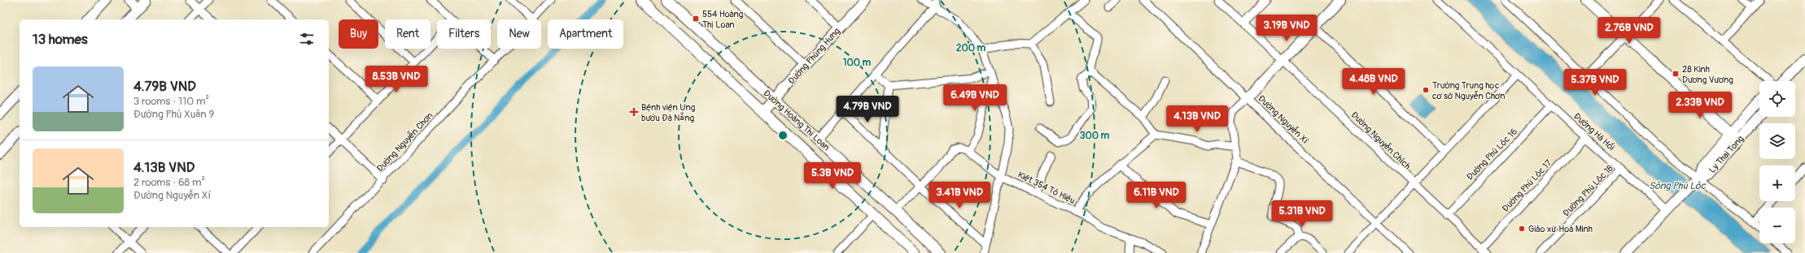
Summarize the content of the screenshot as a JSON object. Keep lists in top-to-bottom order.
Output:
{
  "streets": {
    "main road": ["Đường Phùng Hưng", "Đường Hoàng Thị Loan", "Ly Thai Tong"],
    "street": [
      "Đường Nguyễn Xí",
      "Đường Hà Hồi",
      "Đường Nguyễn Chích",
      "Đường Nguyễn Chơn",
      "Đường Phú Lộc 16",
      "Đường Phú Lộc 17",
      "Kiệt 354 Tô Hiệu",
      "Đường Phú Lộc 18"
    ]
  },
  "crossings": [
    ["Đường Phùng Hưng", "Đường Hoàng Thị Loan"],
    ["Đường Hà Hồi", "Đường Phú Lộc 16"],
    ["Đường Hà Hồi", "Đường Phú Lộc 17"],
    ["Đường Hà Hồi", "Đường Phú Lộc 18"],
    ["Đường Nguyễn Chích", "Đường Phú Lộc 16"],
    ["Đường Nguyễn Chích", "Đường Phú Lộc 17"]
  ],
  "water": ["Sông Phú Lộc"],
  "places": {
    "transit": ["554 Hoàng Thị Loan", "28 Kinh Dương Vương"],
    "other": ["Trường Trung học cơ sở Nguyễn Chơn", "Giáo xứ Hoà Minh"],
    "health": ["Bệnh viện Ung bướu Đà Nẵng"]
  },
  "page": {
    "price": [
      "3.19B VND",
      "2.76B VND",
      "8.53B VND",
      "4.48B VND",
      "5.37B VND",
      "6.49B VND",
      "2.33B VND",
      "4.79B VND",
      "4.13B VND",
      "5.3B VND",
      "3.41B VND",
      "6.11B VND",
      "5.31B VND"
    ],
    "chip": [
      "Buy",
      "Rent",
      "Filters",
      "New",
      "Apartment"
    ],
    "heading": "13 homes",
    "list": [
      {
        "name": "4.79B VND",
        "note": "3 rooms · 110 m² · Đường Phú Xuân 9"
      },
      {
        "name": "4.13B VND",
        "note": "2 rooms · 68 m² · Đường Nguyễn Xí"
      }
    ],
    "map_buttons": ["+", "−"]
  },
  "rings": ["200 m", "100 m", "300 m"]
}
